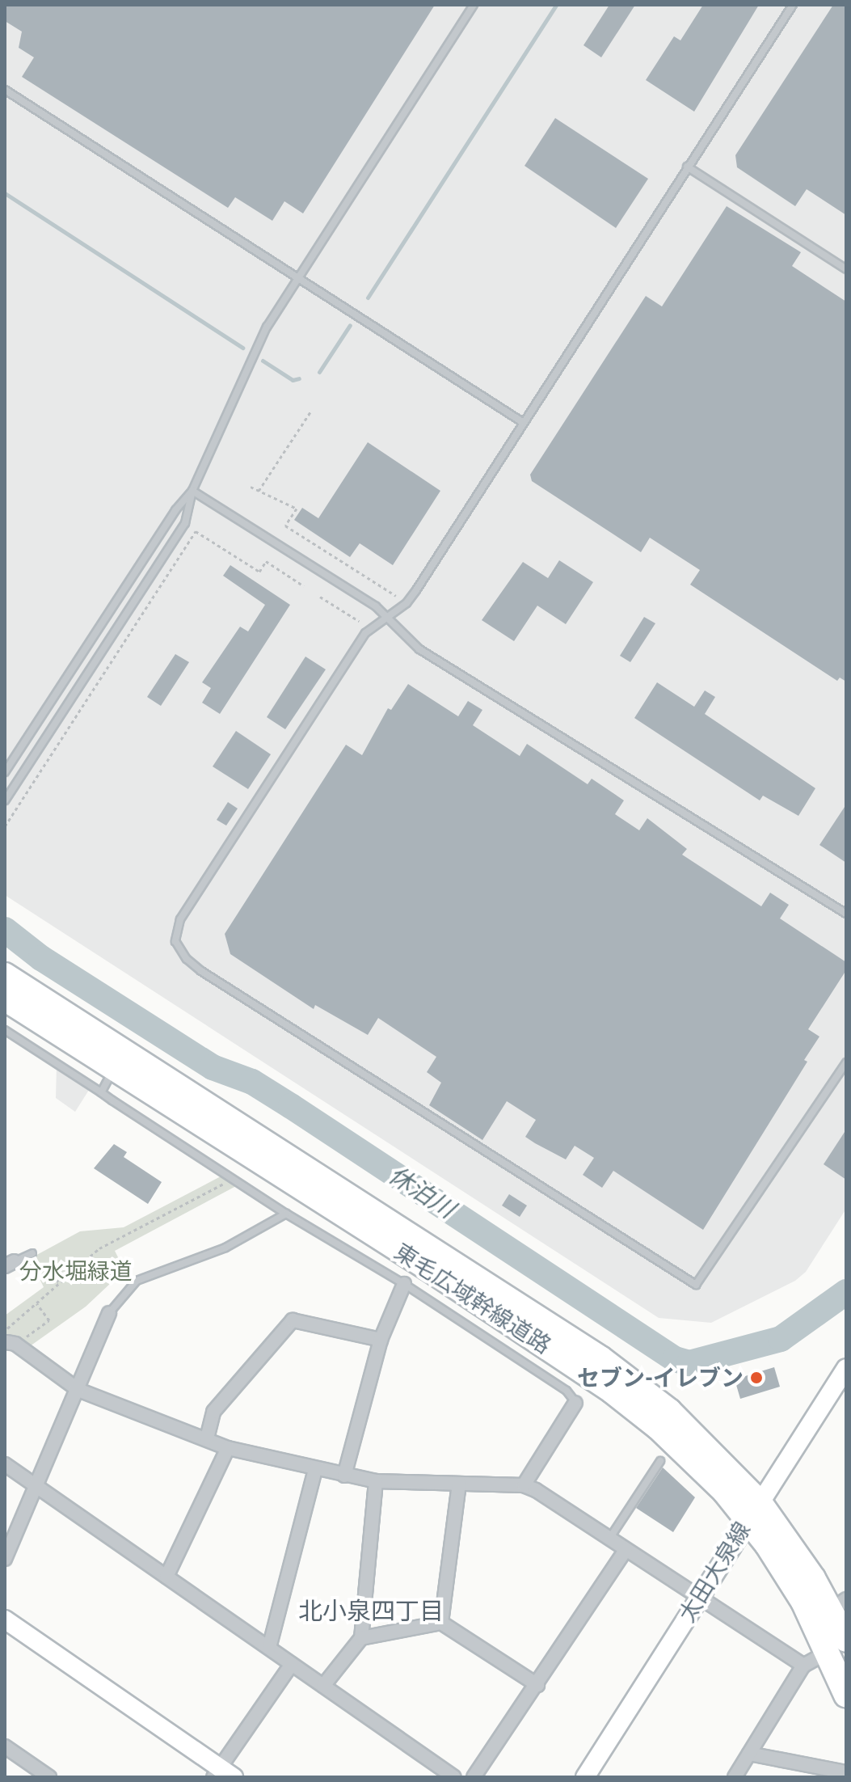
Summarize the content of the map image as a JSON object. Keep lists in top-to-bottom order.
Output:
{
  "streets": {
    "highway": ["東毛広域幹線道路"],
    "main road": ["太田大泉線"]
  },
  "crossings": [
    ["東毛広域幹線道路", "太田大泉線"]
  ],
  "districts": ["北小泉四丁目"],
  "water": ["休泊川"],
  "parks": ["分水堀緑道"],
  "places": ["セブン-イレブン"]
}
